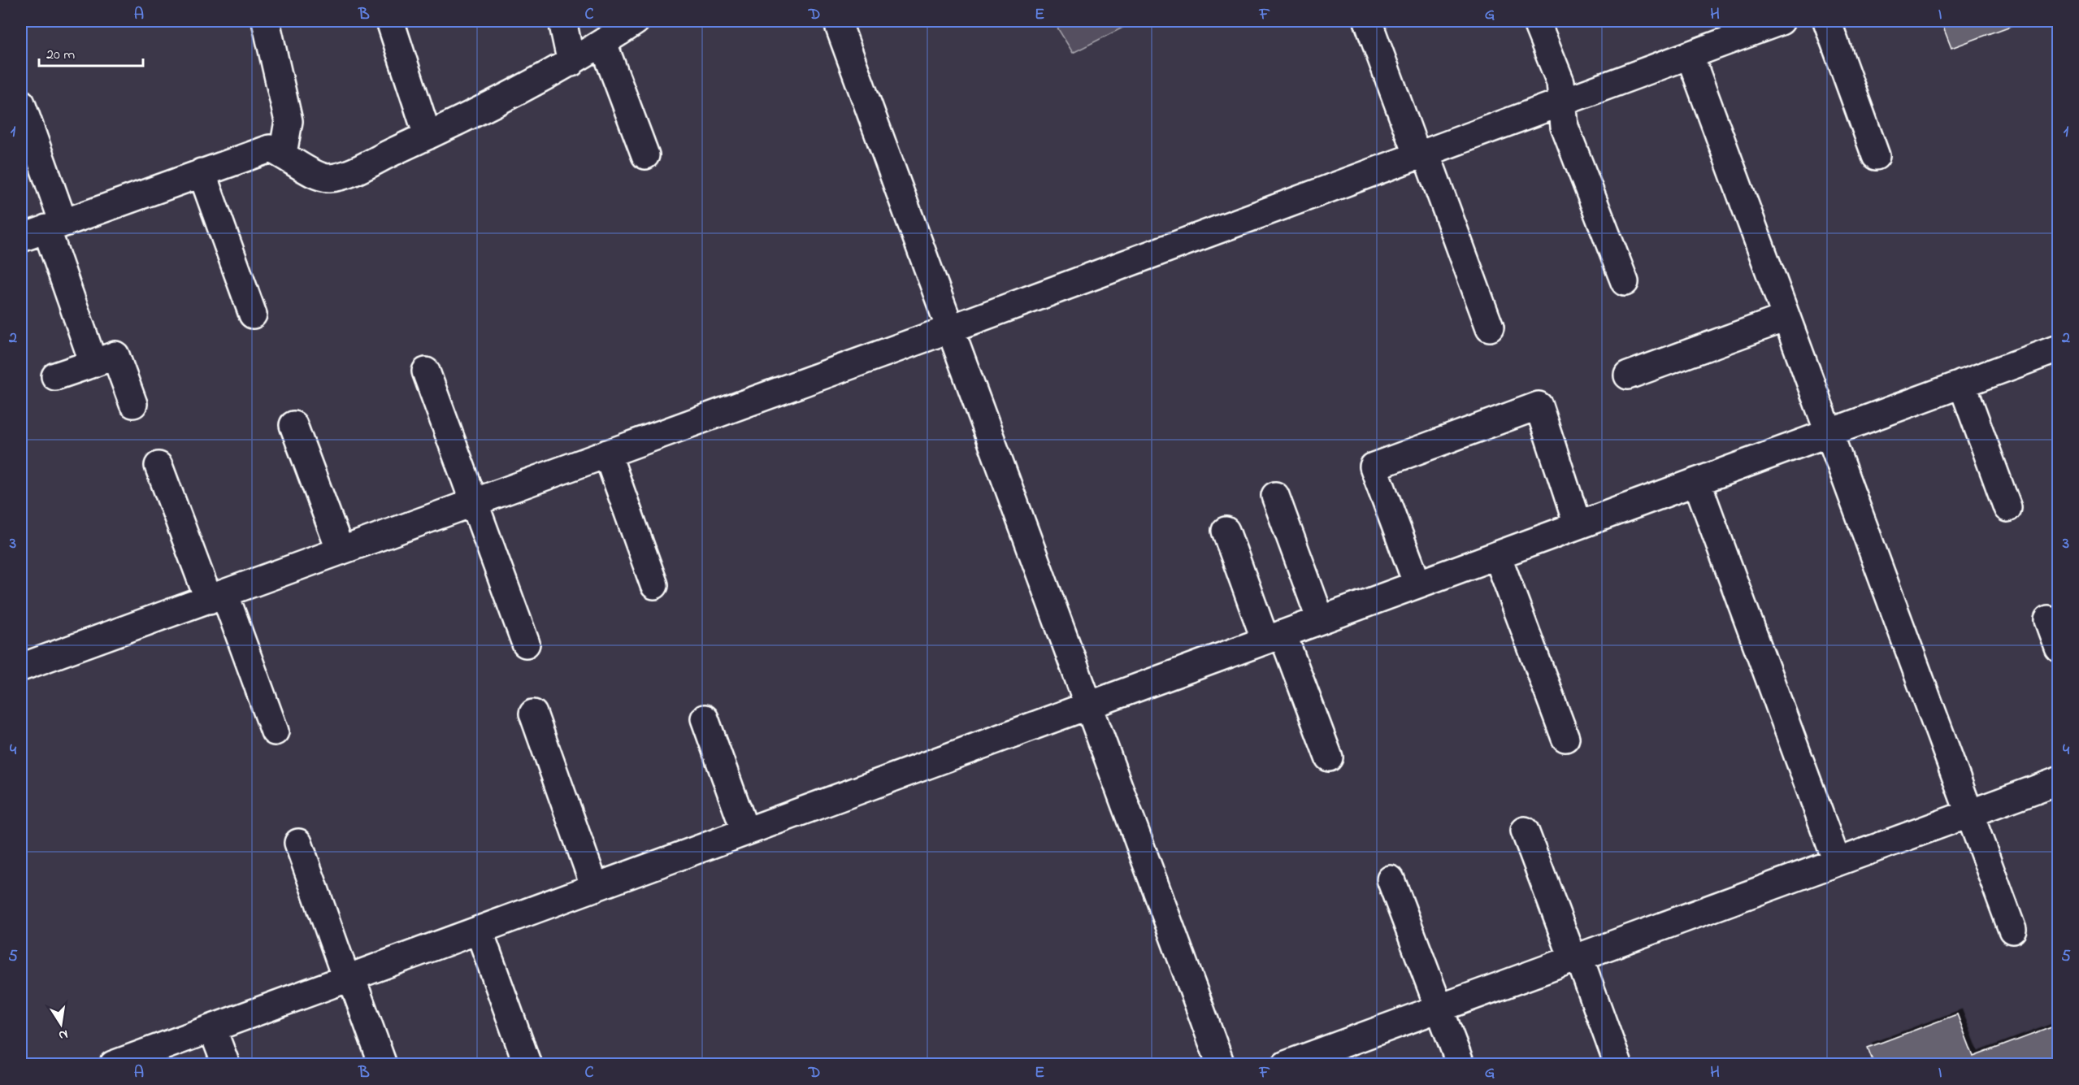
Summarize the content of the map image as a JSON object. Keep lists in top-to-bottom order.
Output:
{
  "scale_bar": "20 m",
  "north": "bottom",
  "grid": {
    "columns": [
      "A",
      "B",
      "C",
      "D",
      "E",
      "F",
      "G",
      "H",
      "I"
    ],
    "rows": [
      "1",
      "2",
      "3",
      "4",
      "5"
    ]
  }
}
